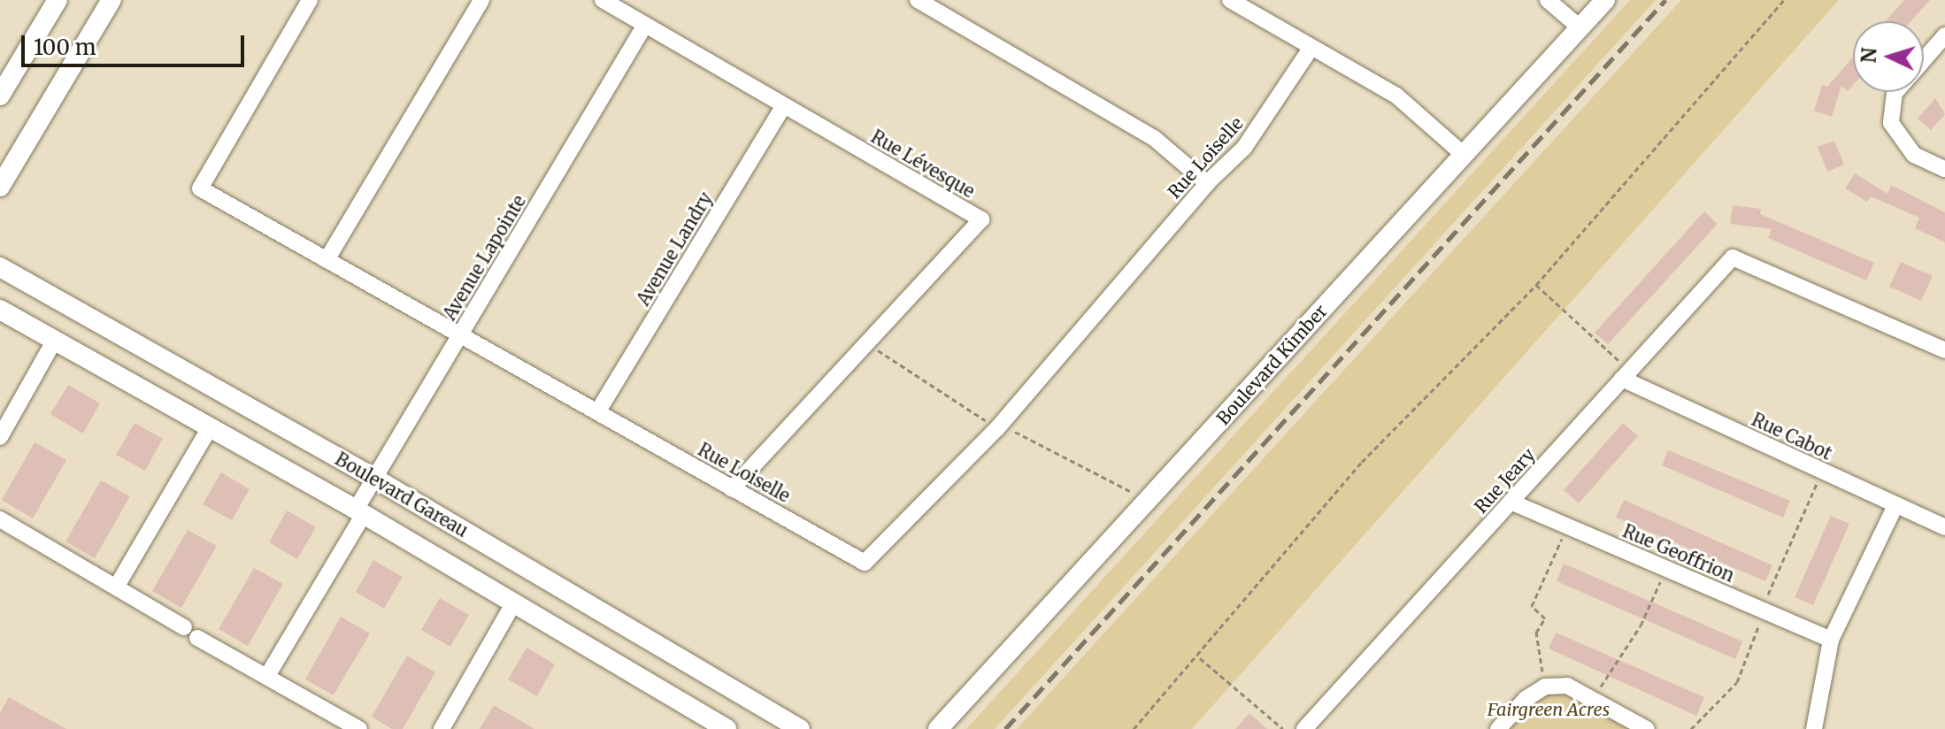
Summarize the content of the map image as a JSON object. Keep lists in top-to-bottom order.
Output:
{
  "streets": {
    "street": [
      "Rue Loiselle",
      "Rue Lévesque",
      "Avenue Landry",
      "Avenue Lapointe",
      "Boulevard Kimber",
      "Rue Cabot",
      "Rue Jeary",
      "Boulevard Gareau",
      "Rue Geoffrion"
    ]
  },
  "crossings": [
    ["Rue Loiselle", "Rue Lévesque"],
    ["Rue Loiselle", "Avenue Landry"],
    ["Rue Loiselle", "Avenue Lapointe"],
    ["Rue Lévesque", "Avenue Landry"],
    ["Rue Lévesque", "Avenue Lapointe"],
    ["Avenue Lapointe", "Boulevard Gareau"],
    ["Rue Cabot", "Rue Jeary"],
    ["Rue Jeary", "Rue Geoffrion"]
  ],
  "parks": ["Fairgreen Acres"],
  "scale_bar": "100 m",
  "north": "left"
}
